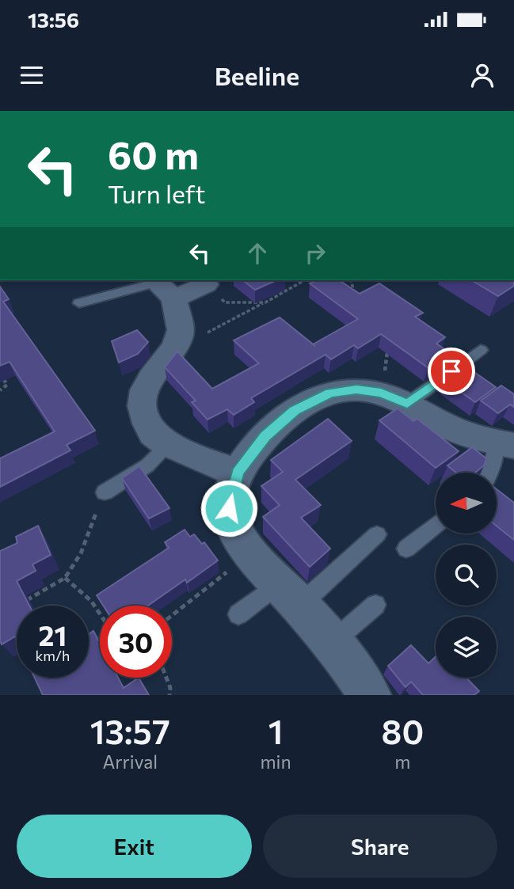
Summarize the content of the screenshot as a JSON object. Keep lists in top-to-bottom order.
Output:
{
  "north": "left",
  "page": {
    "status": "13:56",
    "header": "Beeline",
    "turn": ["60 m", "Turn left"],
    "speed": "21 km/h",
    "limit": "30",
    "eta": [
      "13:57",
      "Arrival",
      "1",
      "min",
      "80",
      "m"
    ],
    "buttons": ["Exit", "Share"]
  }
}
